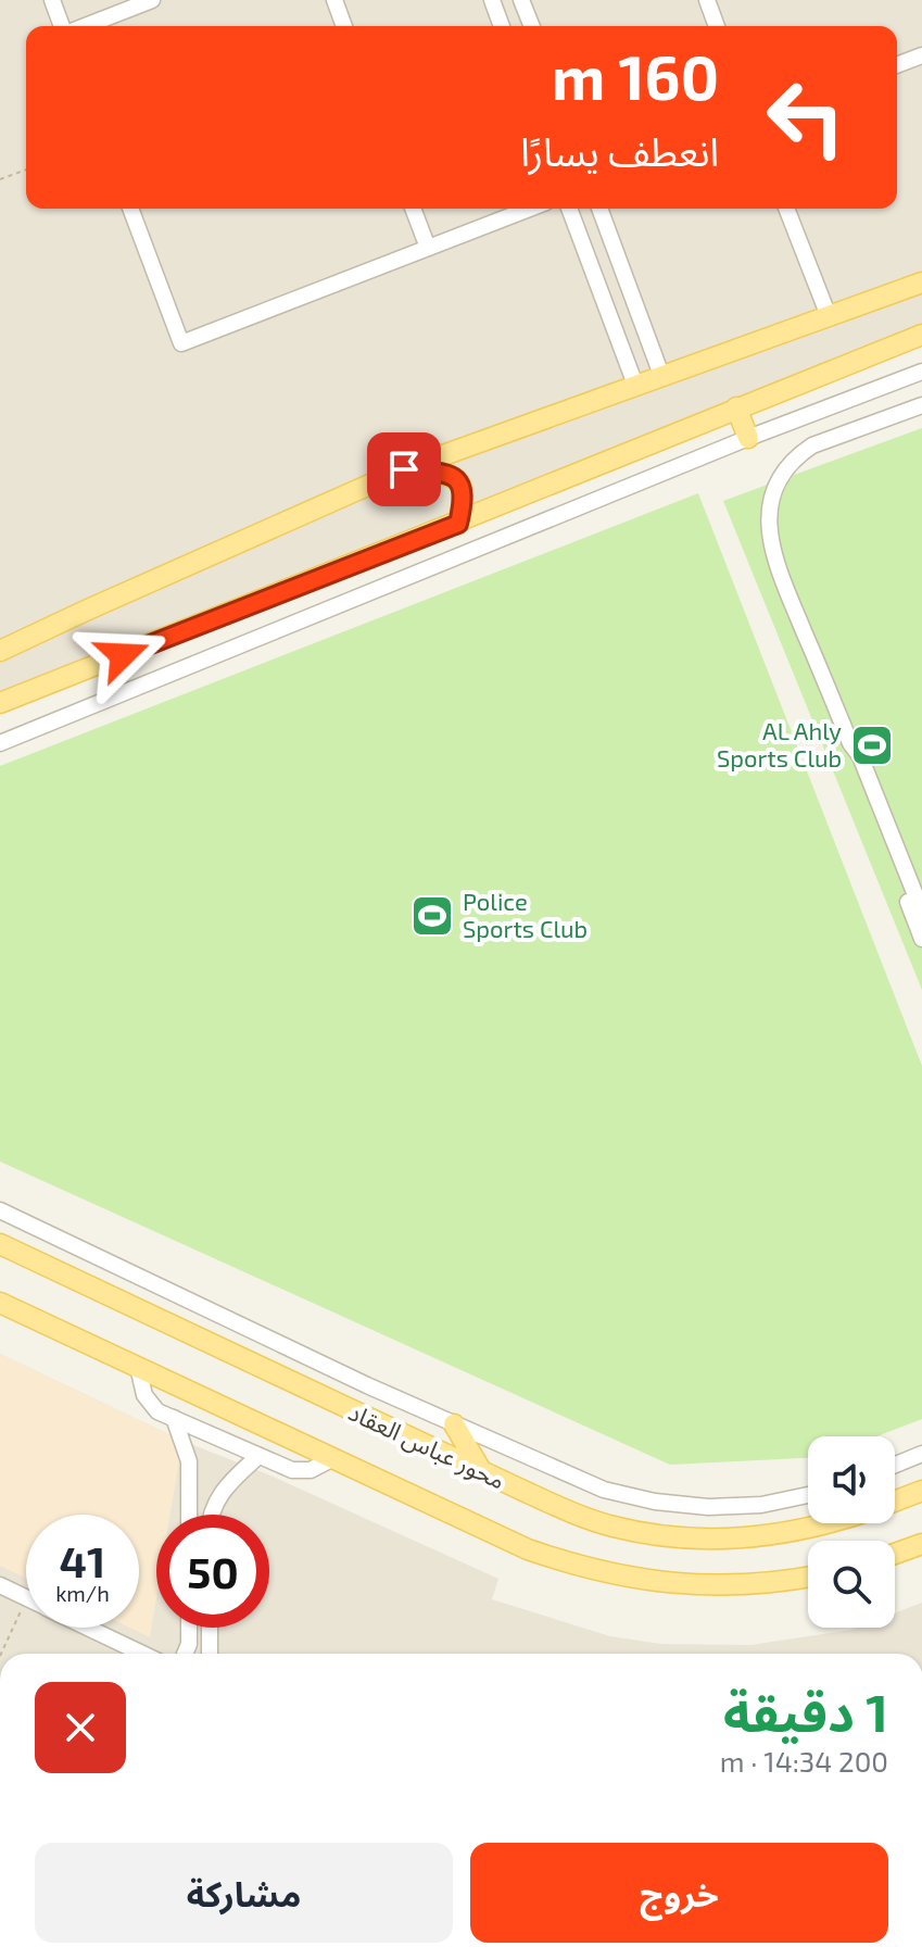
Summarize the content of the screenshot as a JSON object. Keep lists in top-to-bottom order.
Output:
{
  "streets": {
    "main road": ["محور عباس العقاد"]
  },
  "places": {
    "sports": ["AL Ahly Sports Club", "Police Sports Club"]
  },
  "page": {
    "turn": ["160 m", "انعطف يسارًا"],
    "speed": "41 km/h",
    "limit": "50",
    "heading": ["1 دقيقة", "200 m · 14:34"],
    "buttons": ["خروج", "مشاركة"]
  }
}
